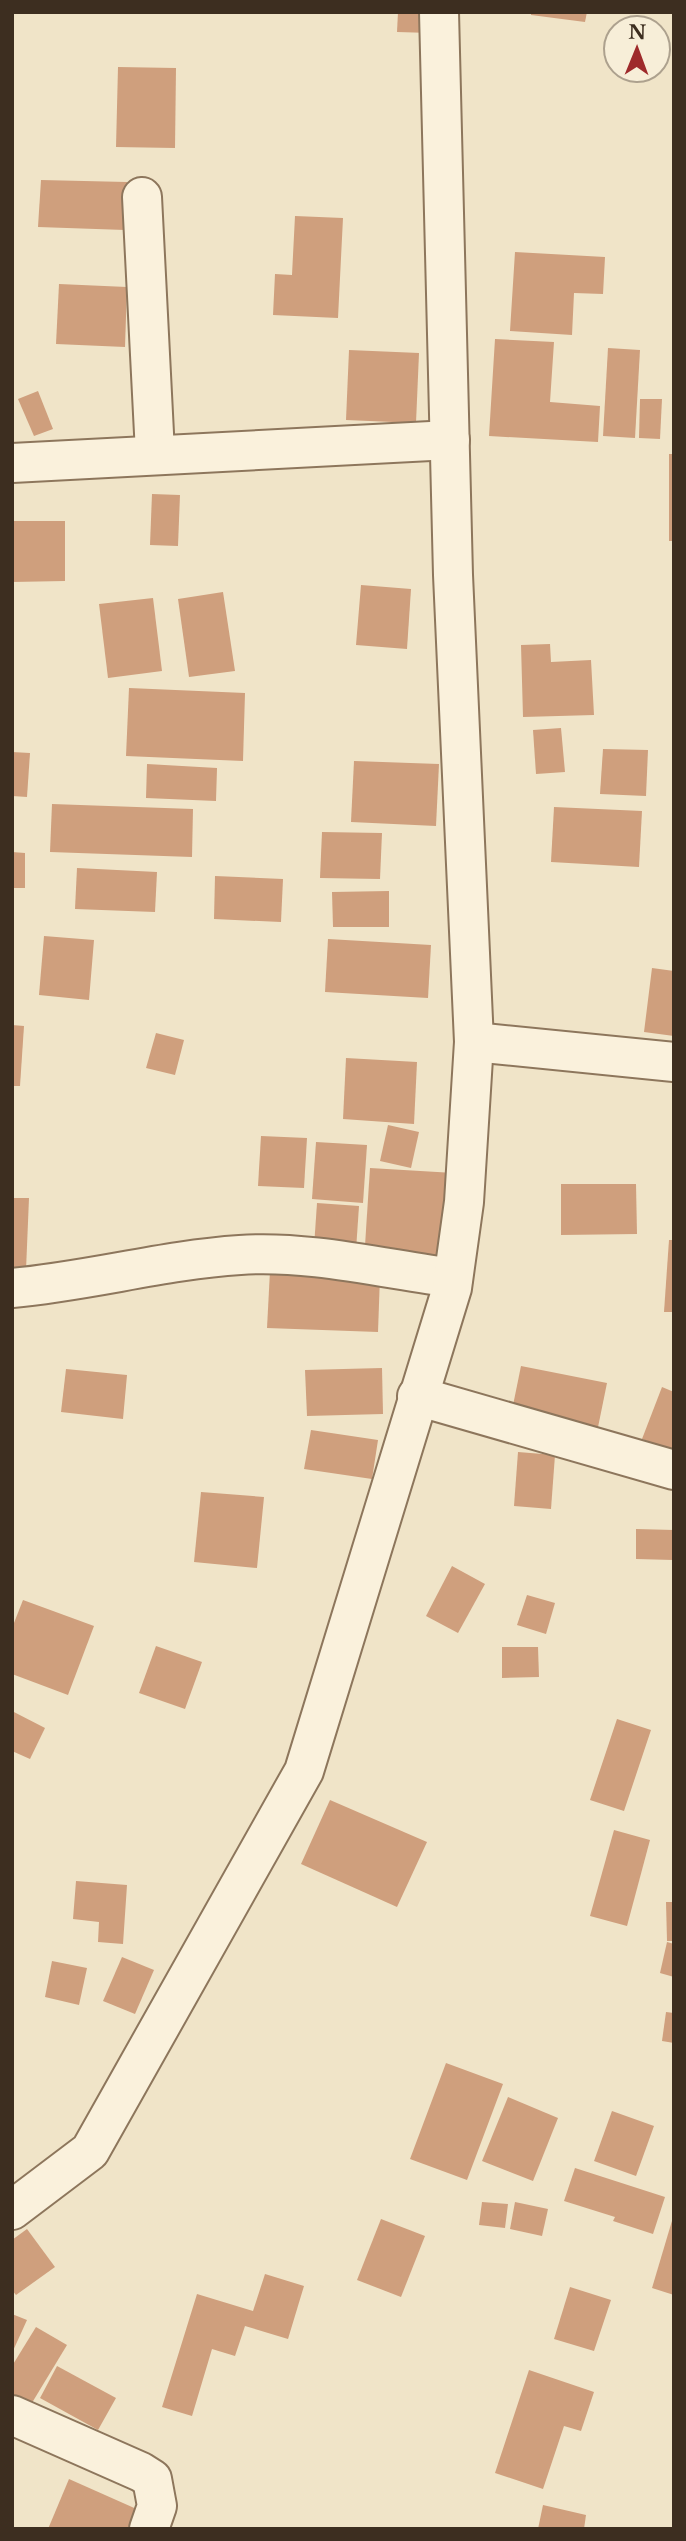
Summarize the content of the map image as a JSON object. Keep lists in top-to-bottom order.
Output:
{
  "north": "top"
}
